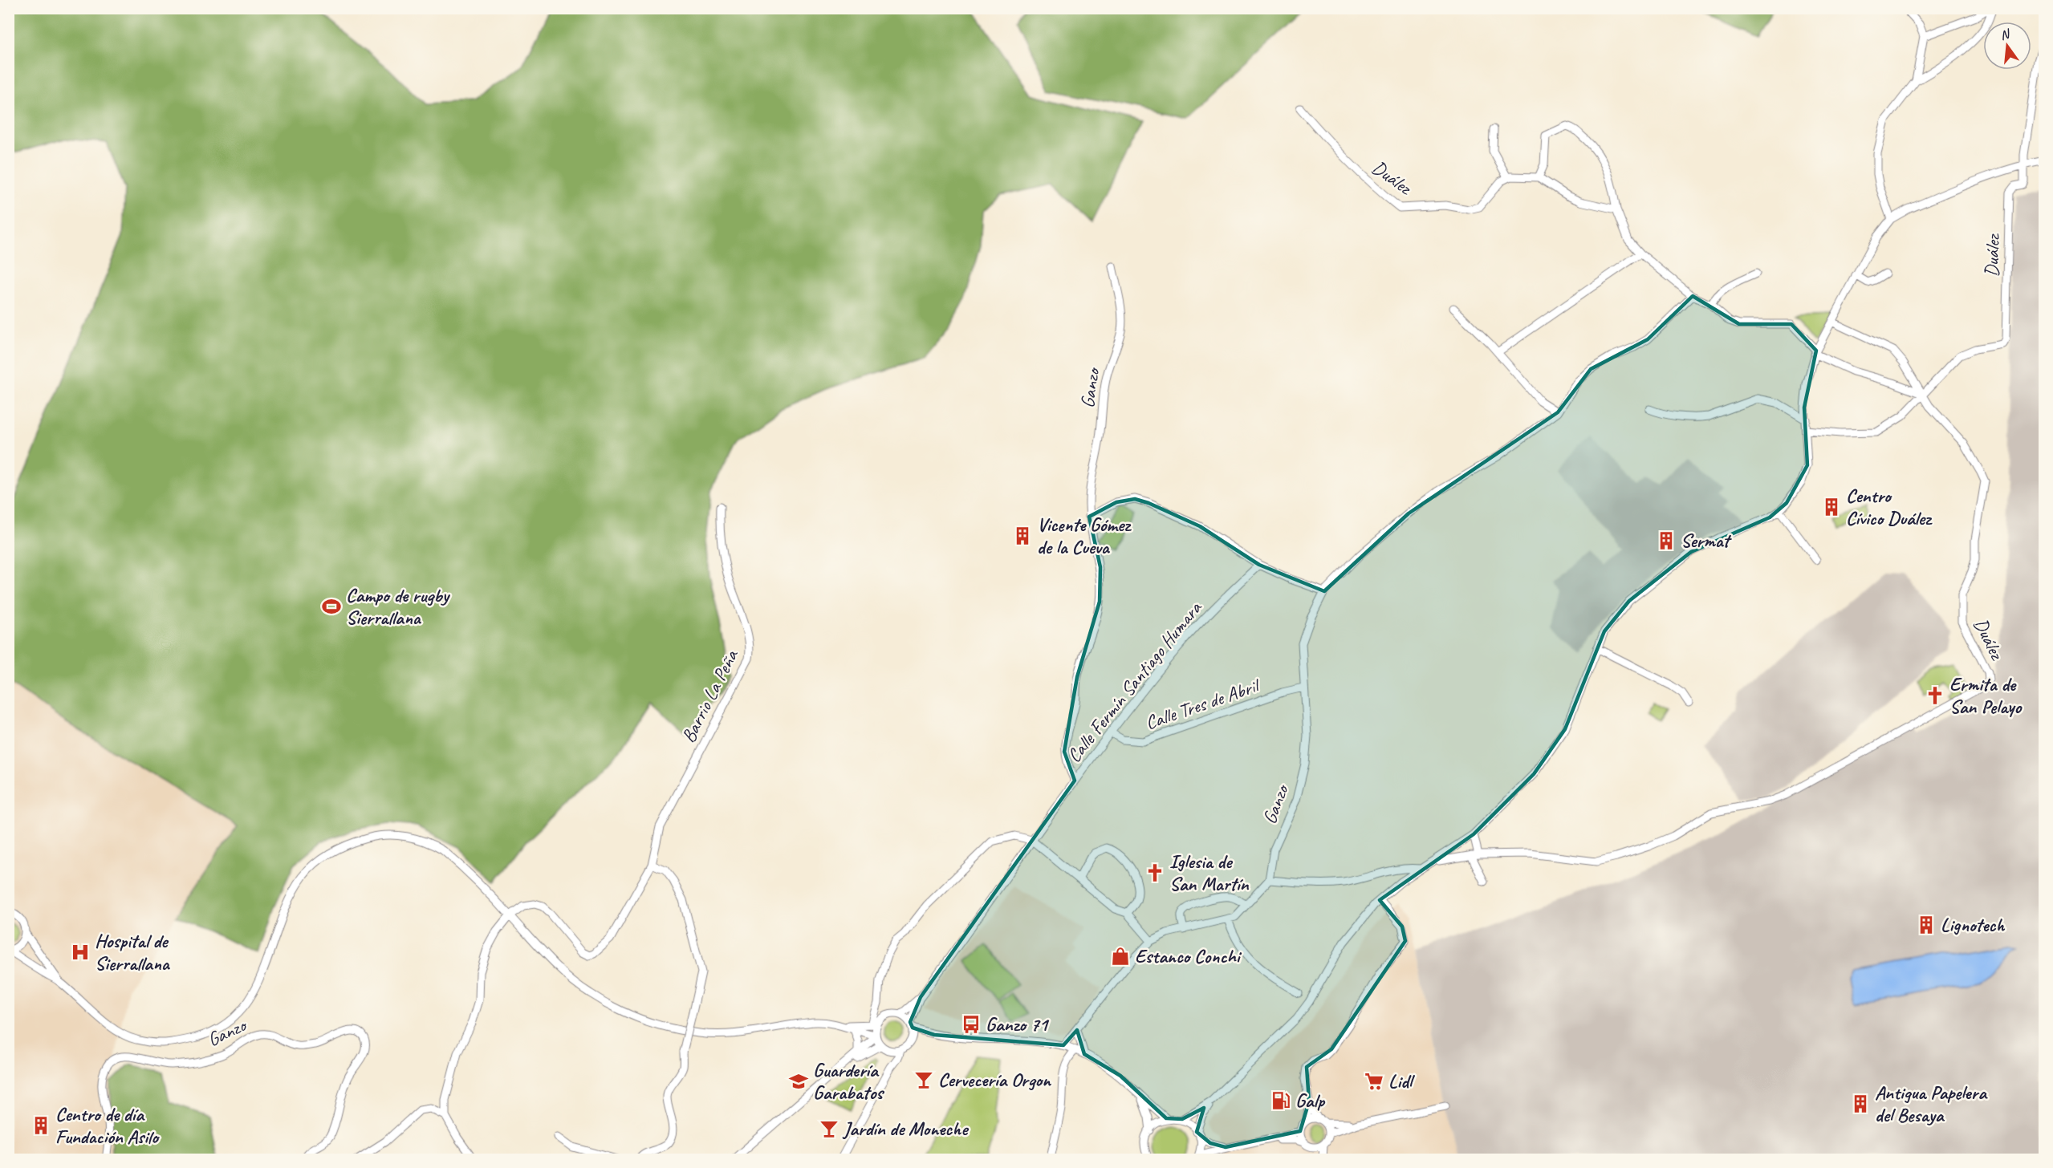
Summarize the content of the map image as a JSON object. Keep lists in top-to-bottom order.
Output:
{
  "streets": {
    "street": [
      "Duález",
      "Ganzo",
      "Calle Fermín Santiago Humara",
      "Barrio La Peña",
      "Calle Tres de Abril"
    ]
  },
  "crossings": [
    ["Ganzo", "Calle Fermín Santiago Humara"],
    ["Ganzo", "Calle Tres de Abril"],
    ["Calle Fermín Santiago Humara", "Calle Tres de Abril"]
  ],
  "places": {
    "building": [
      "Centro Cívico Duález",
      "Vicente Gómez de la Cueva",
      "Sermat",
      "Lignotech",
      "Antigua Papelera del Besaya",
      "Centro de día Fundación Asilo"
    ],
    "sports": ["Campo de rugby Sierrallana"],
    "church": ["Ermita de San Pelayo", "Iglesia de San Martín"],
    "hospital": ["Hospital de Sierrallana"],
    "shop": ["Estanco Conchi"],
    "bus stop": ["Ganzo 71"],
    "bar": ["Cervecería Orgon", "Jardín de Moneche"],
    "school or university": ["Guardería Garabatos"],
    "supermarket": ["Lidl"],
    "fuel station": ["Galp"]
  },
  "north": "top"
}
